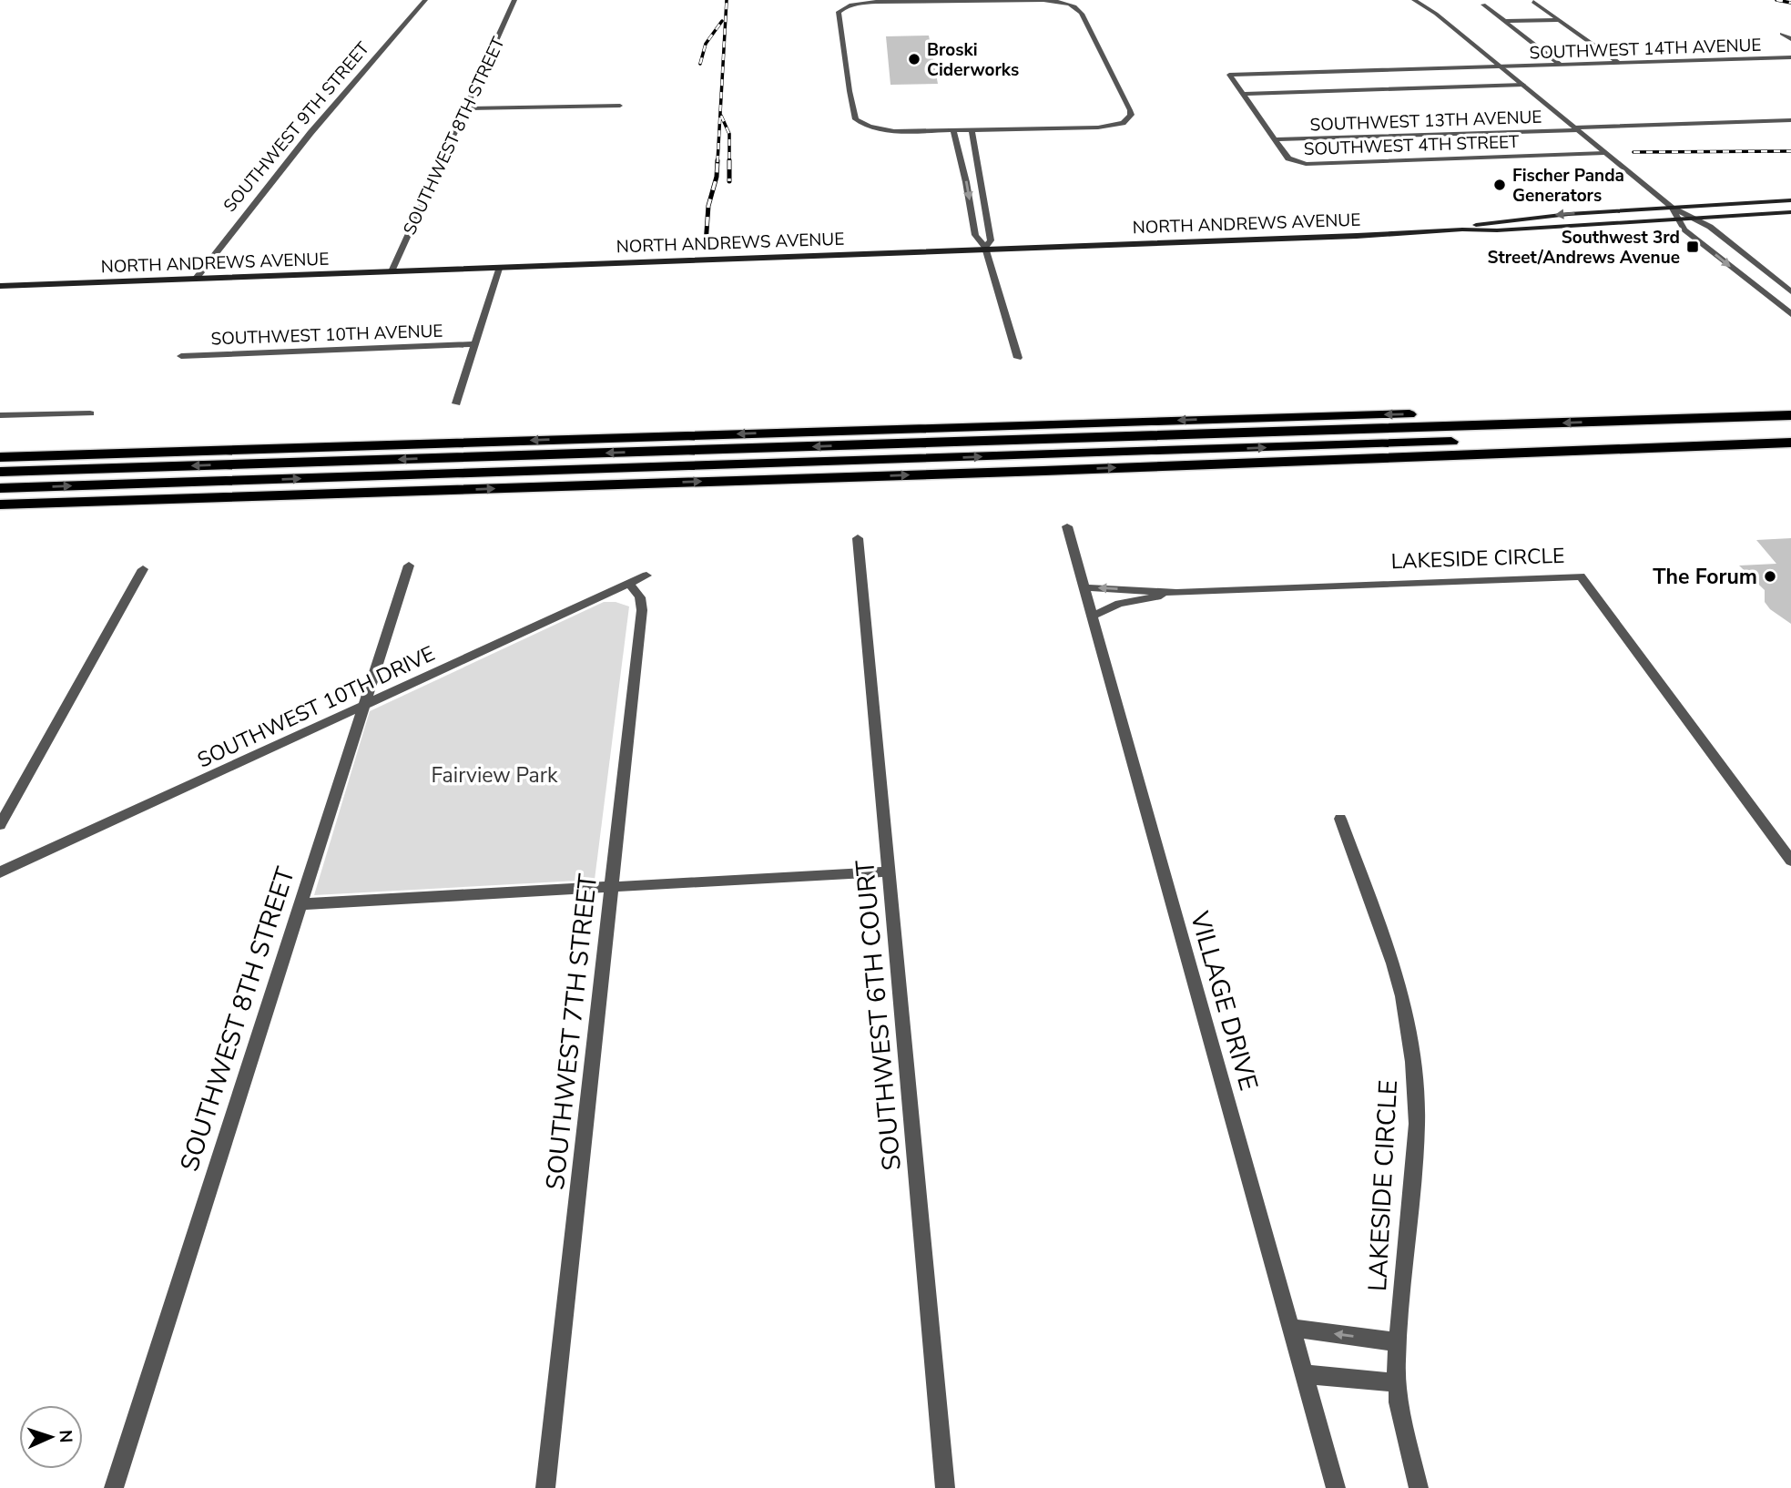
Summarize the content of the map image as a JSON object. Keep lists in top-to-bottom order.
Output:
{
  "streets": {
    "main road": ["NORTH ANDREWS AVENUE"],
    "street": [
      "SOUTHWEST 14TH AVENUE",
      "SOUTHWEST 13TH AVENUE",
      "SOUTHWEST 9TH STREET",
      "SOUTHWEST 8TH STREET",
      "SOUTHWEST 4TH STREET",
      "SOUTHWEST 10TH AVENUE",
      "LAKESIDE CIRCLE",
      "SOUTHWEST 10TH DRIVE",
      "VILLAGE DRIVE",
      "SOUTHWEST 6TH COURT",
      "SOUTHWEST 7TH STREET"
    ]
  },
  "crossings": [
    ["SOUTHWEST 14TH AVENUE", "SOUTHWEST 4TH STREET"],
    ["SOUTHWEST 13TH AVENUE", "SOUTHWEST 4TH STREET"],
    ["SOUTHWEST 9TH STREET", "NORTH ANDREWS AVENUE"],
    ["SOUTHWEST 8TH STREET", "NORTH ANDREWS AVENUE"],
    ["SOUTHWEST 8TH STREET", "SOUTHWEST 10TH DRIVE"],
    ["LAKESIDE CIRCLE", "VILLAGE DRIVE"],
    ["SOUTHWEST 10TH DRIVE", "SOUTHWEST 7TH STREET"]
  ],
  "parks": ["Fairview Park"],
  "places": {
    "other": ["Broski Ciderworks", "Fischer Panda Generators", "The Forum"],
    "transit": ["Southwest 3rd Street/Andrews Avenue"]
  },
  "north": "right"
}
